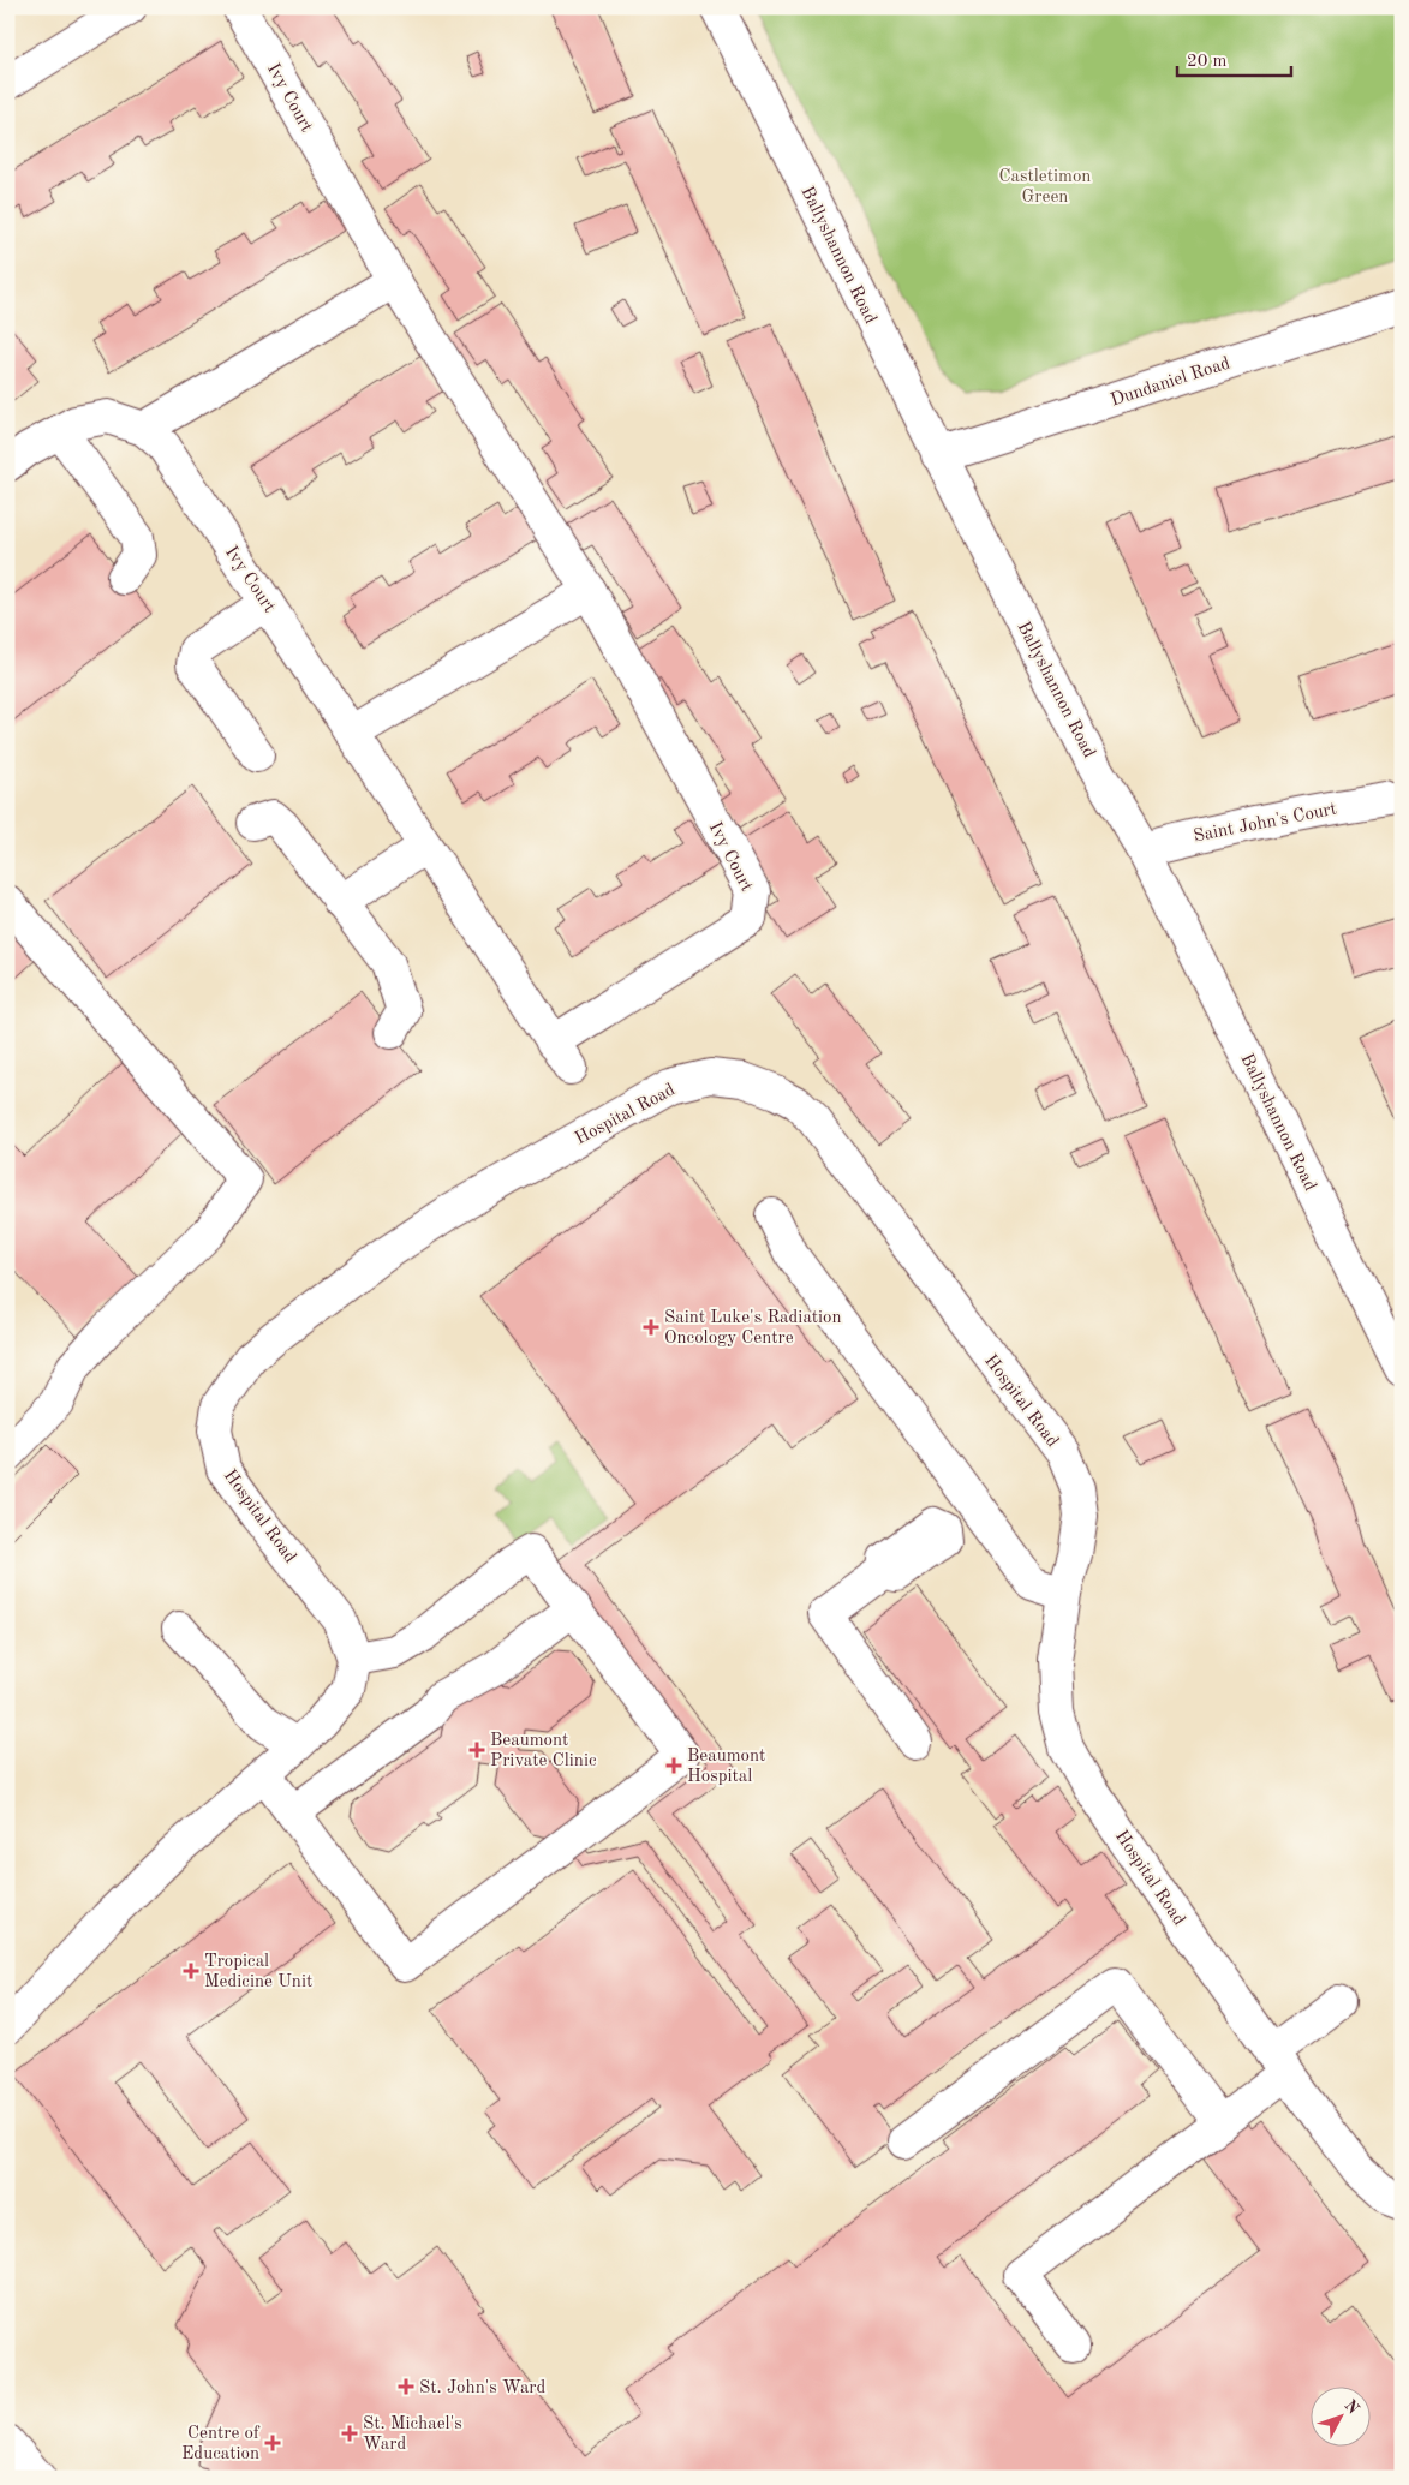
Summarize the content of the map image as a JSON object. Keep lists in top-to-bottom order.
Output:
{
  "streets": {
    "street": [
      "Ivy Court",
      "Ballyshannon Road",
      "Dundaniel Road",
      "Saint John's Court",
      "Hospital Road"
    ]
  },
  "crossings": [
    ["Ballyshannon Road", "Dundaniel Road"],
    ["Ballyshannon Road", "Saint John's Court"]
  ],
  "parks": ["Castletimon Green"],
  "places": {
    "health": [
      "Saint Luke's Radiation Oncology Centre",
      "Beaumont Private Clinic",
      "Beaumont Hospital",
      "Tropical Medicine Unit",
      "St. John's Ward",
      "St. Michael's Ward",
      "Centre of Education"
    ]
  },
  "scale_bar": "20 m",
  "north": "top right"
}
